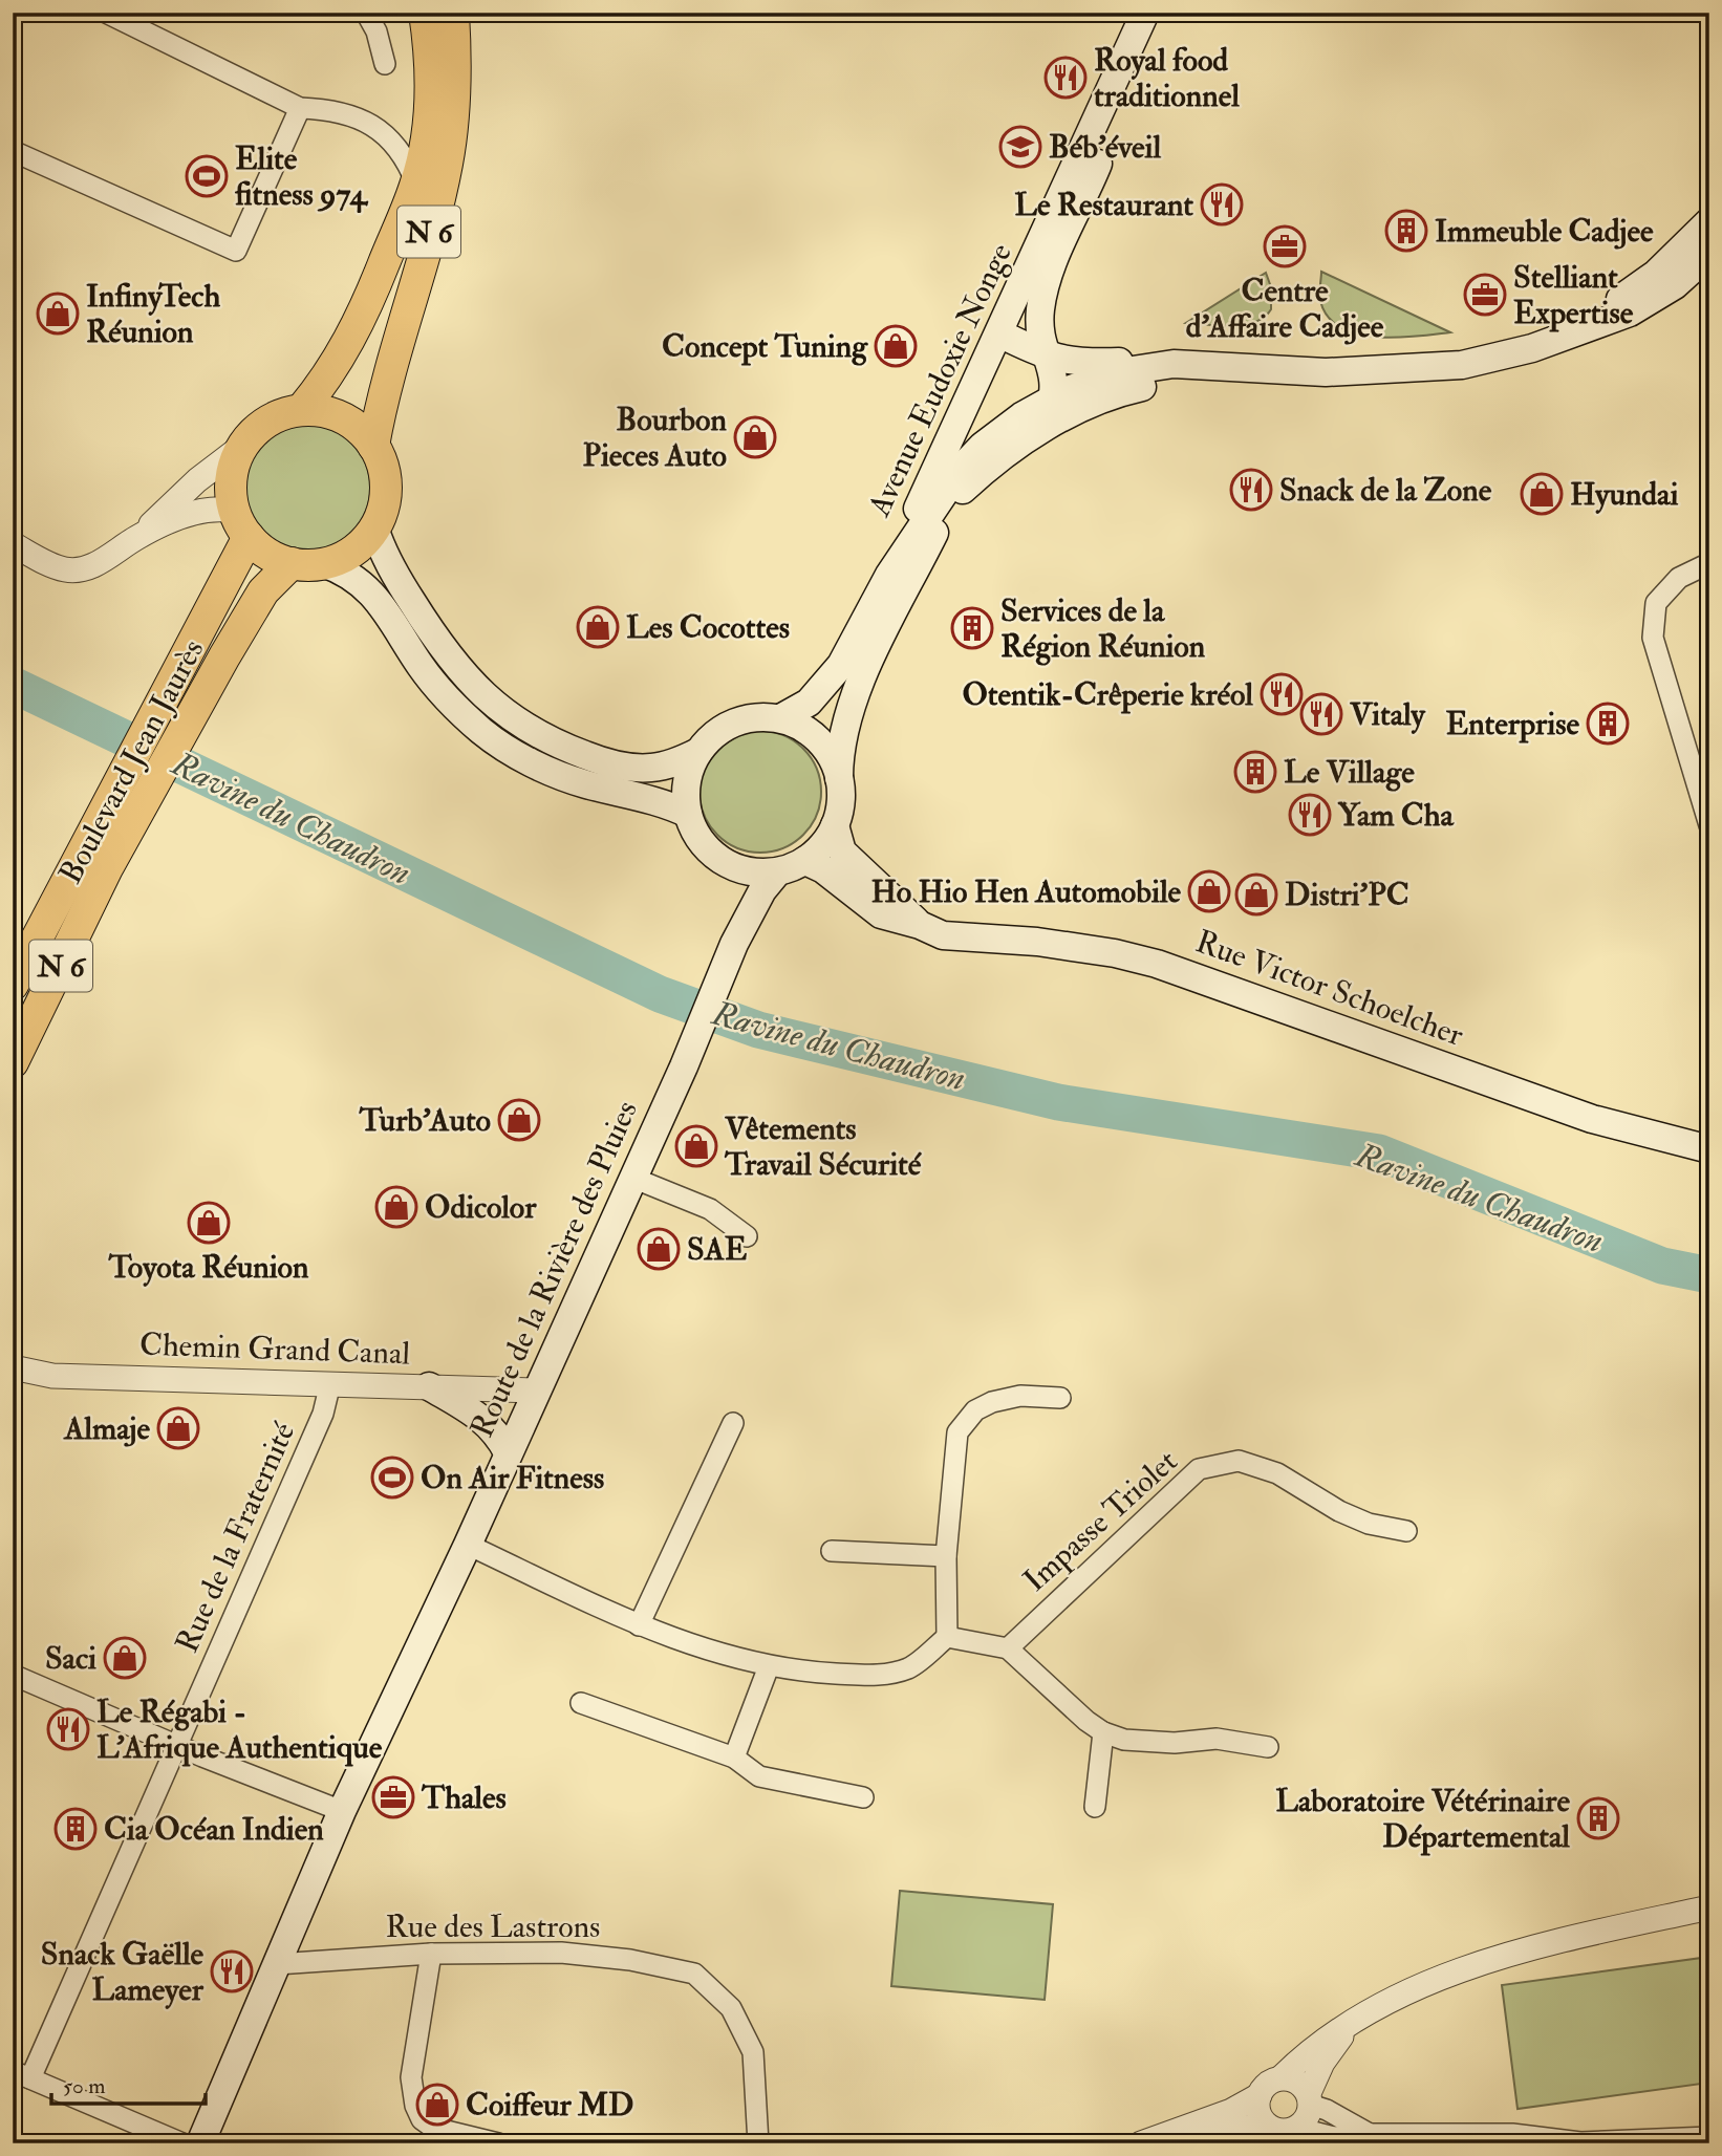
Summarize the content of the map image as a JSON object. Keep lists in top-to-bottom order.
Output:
{
  "streets": {
    "main road": [
      "N 6",
      "Avenue Eudoxie Nonge",
      "Boulevard Jean Jaurès",
      "Rue Victor Schoelcher",
      "Route de la Rivière des Pluies"
    ],
    "street": [
      "Chemin Grand Canal",
      "Impasse Triolet",
      "Rue de la Fraternité",
      "Rue des Lastrons"
    ]
  },
  "crossings": [
    ["N 6", "Boulevard Jean Jaurès"],
    ["Rue Victor Schoelcher", "Route de la Rivière des Pluies"],
    ["Route de la Rivière des Pluies", "Chemin Grand Canal"],
    ["Route de la Rivière des Pluies", "Rue des Lastrons"],
    ["Chemin Grand Canal", "Rue de la Fraternité"]
  ],
  "water": ["Ravine du Chaudron"],
  "places": {
    "restaurant": [
      "Royal food traditionnel",
      "Le Restaurant",
      "Snack de la Zone",
      "Otentik-Crêperie kréol",
      "Vitaly",
      "Yam Cha",
      "Le Régabi - L'Afrique Authentique",
      "Snack Gaëlle Lameyer"
    ],
    "school or university": ["Béb'éveil"],
    "sports": ["Elite fitness 974", "On Air Fitness"],
    "building": [
      "Immeuble Cadjee",
      "Services de la Région Réunion",
      "Enterprise",
      "Le Village",
      "Laboratoire Vétérinaire Départemental",
      "Cia Océan Indien"
    ],
    "office": ["Centre d'Affaire Cadjee", "Stelliant Expertise", "Thales"],
    "shop": [
      "InfinyTech Réunion",
      "Concept Tuning",
      "Bourbon Pieces Auto",
      "Hyundai",
      "Les Cocottes",
      "Ho Hio Hen Automobile",
      "Distri'PC",
      "Turb'Auto",
      "Vêtements Travail Sécurité",
      "Odicolor",
      "Toyota Réunion",
      "SAE",
      "Almaje",
      "Saci",
      "Coiffeur MD"
    ]
  },
  "scale_bar": "50 m"
}
